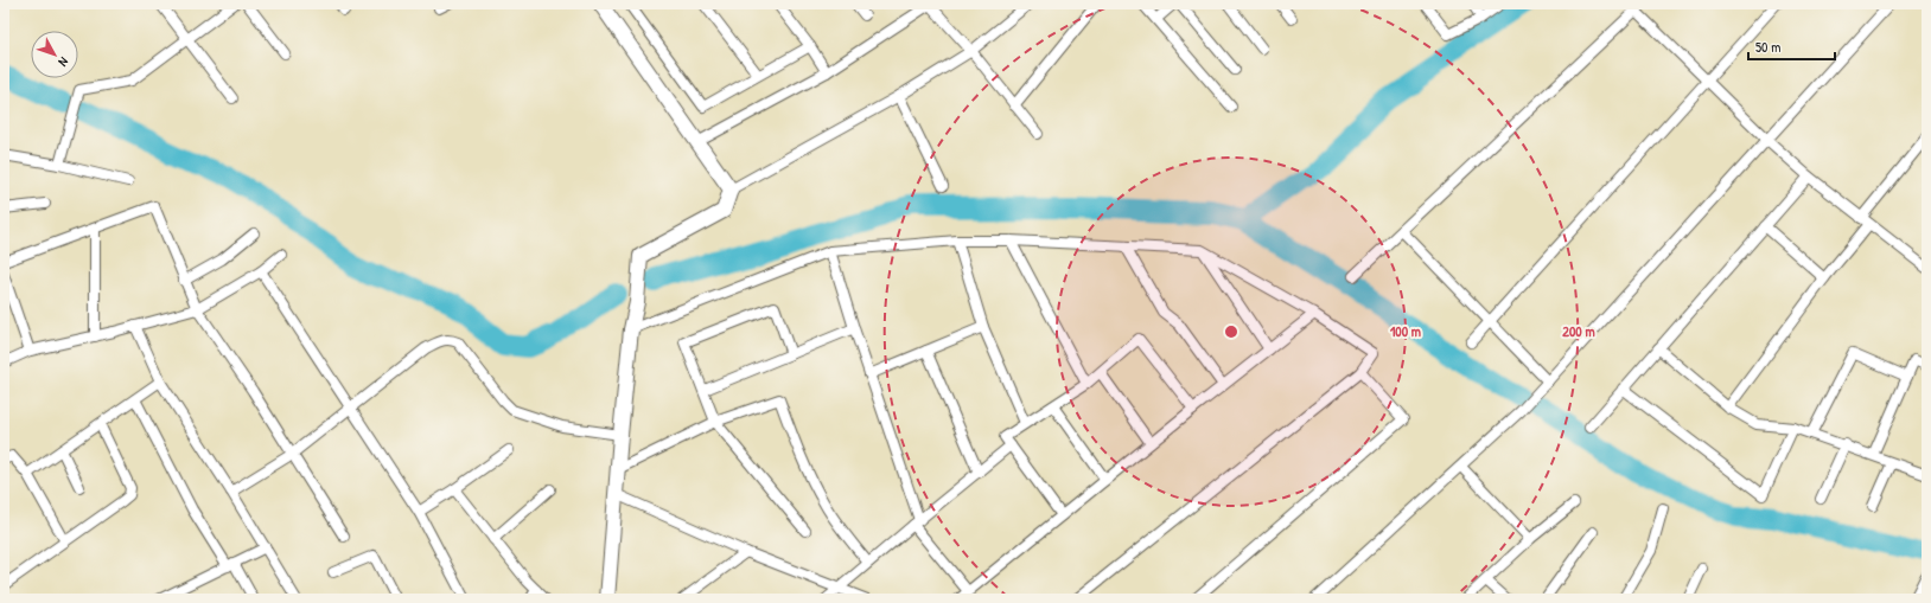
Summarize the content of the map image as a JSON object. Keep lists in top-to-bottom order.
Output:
{
  "scale_bar": "50 m",
  "north": "bottom right",
  "rings": ["100 m", "200 m"]
}
